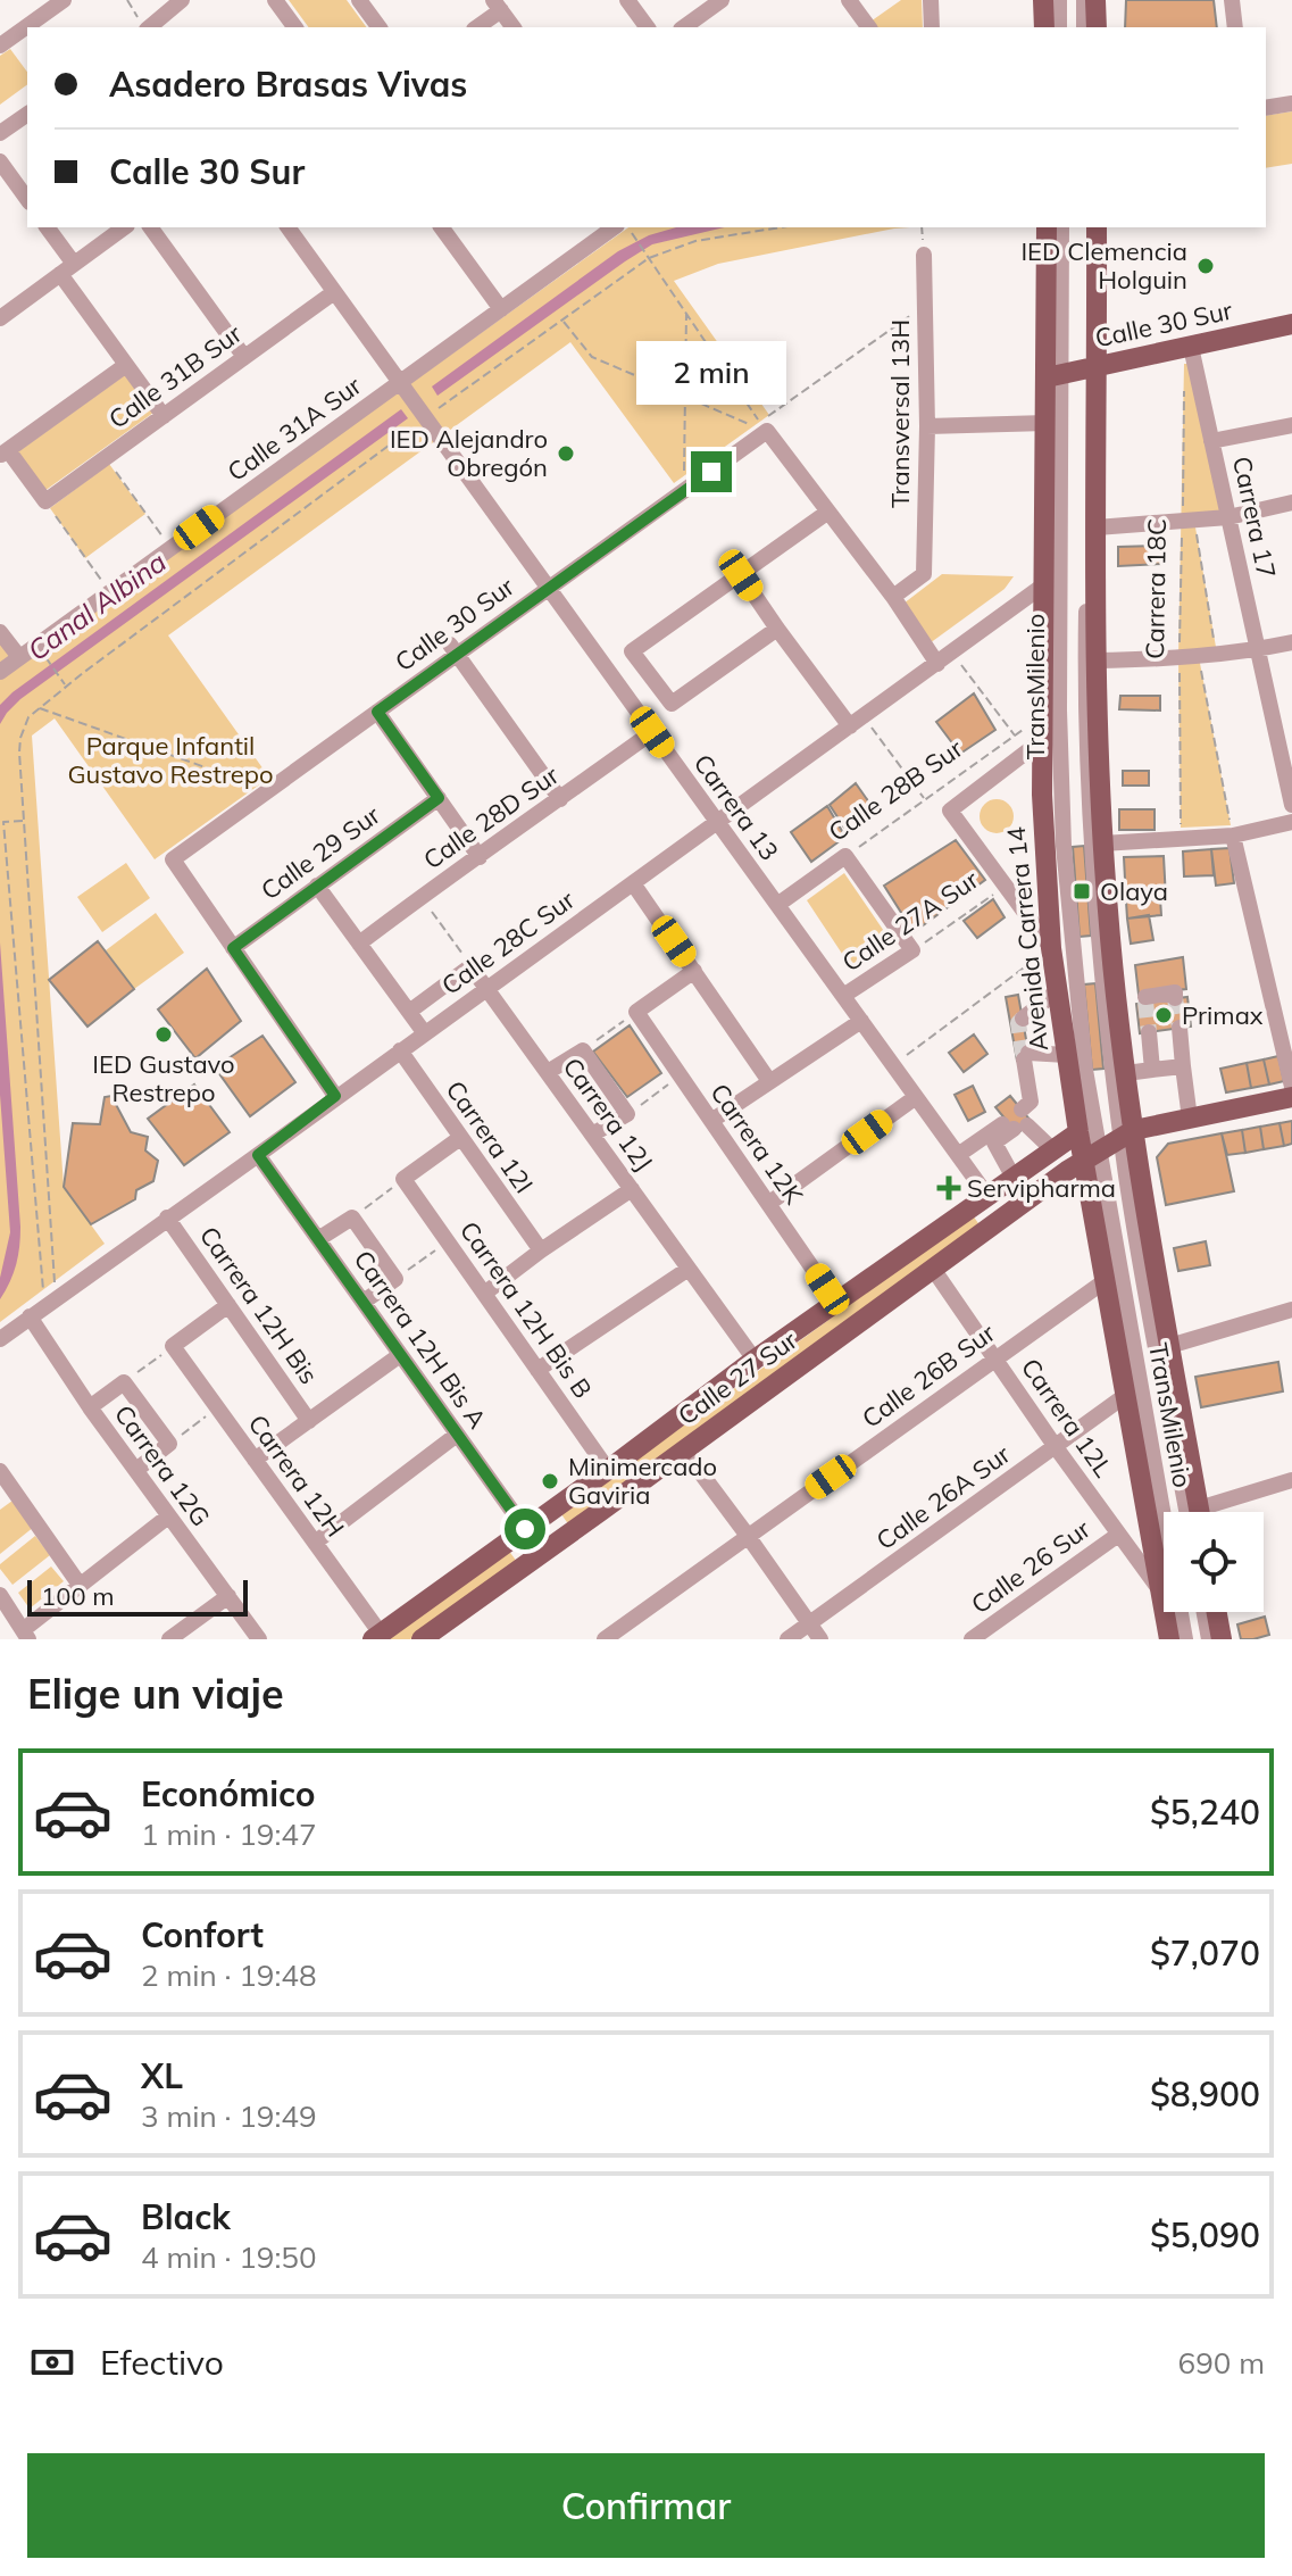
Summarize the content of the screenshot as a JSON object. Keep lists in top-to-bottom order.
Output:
{
  "streets": {
    "main road": ["Calle 30 Sur", "Avenida Carrera 14", "Calle 27 Sur"],
    "street": [
      "Calle 31B Sur",
      "Transversal 13H",
      "Calle 31A Sur",
      "Carrera 17",
      "TransMilenio",
      "Calle 28B Sur",
      "Carrera 13",
      "Calle 28D Sur",
      "Calle 29 Sur",
      "Calle 27A Sur",
      "Calle 28C Sur",
      "Carrera 12J",
      "Carrera 12I",
      "Carrera 12K",
      "Carrera 12H Bis",
      "Carrera 12H Bis B",
      "Carrera 12H Bis A",
      "Calle 26B Sur",
      "Carrera 12L",
      "Carrera 12G",
      "Carrera 12H",
      "Calle 26A Sur",
      "Calle 26 Sur"
    ],
    "path": ["Carrera 18C"]
  },
  "crossings": [
    ["Calle 30 Sur", "Carrera 17"],
    ["Calle 30 Sur", "TransMilenio"],
    ["Calle 30 Sur", "Carrera 13"],
    ["Calle 30 Sur", "Calle 29 Sur"],
    ["Calle 30 Sur", "Avenida Carrera 14"],
    ["Calle 31B Sur", "Carrera 13"],
    ["Calle 31A Sur", "Carrera 13"],
    ["TransMilenio", "Avenida Carrera 14"],
    ["TransMilenio", "Calle 27 Sur"],
    ["Calle 28B Sur", "Carrera 13"],
    ["Calle 28B Sur", "Calle 27A Sur"],
    ["Calle 28B Sur", "Avenida Carrera 14"],
    ["Carrera 13", "Calle 28D Sur"],
    ["Carrera 13", "Calle 27A Sur"],
    ["Carrera 13", "Calle 28C Sur"],
    ["Carrera 13", "Calle 27 Sur"],
    ["Avenida Carrera 14", "Calle 28C Sur"],
    ["Avenida Carrera 14", "Calle 26B Sur"],
    ["Avenida Carrera 14", "Calle 27 Sur"],
    ["Avenida Carrera 14", "Carrera 12L"],
    ["Avenida Carrera 14", "Calle 26A Sur"],
    ["Calle 28C Sur", "Carrera 12J"],
    ["Calle 28C Sur", "Carrera 12I"],
    ["Calle 28C Sur", "Carrera 12H Bis"],
    ["Calle 28C Sur", "Carrera 12H Bis A"],
    ["Calle 28C Sur", "Carrera 12G"],
    ["Carrera 12J", "Calle 27 Sur"],
    ["Carrera 12K", "Calle 27 Sur"],
    ["Carrera 12H Bis B", "Calle 27 Sur"],
    ["Carrera 12H Bis A", "Calle 27 Sur"],
    ["Calle 26B Sur", "Carrera 12L"],
    ["Calle 27 Sur", "Carrera 12L"],
    ["Calle 27 Sur", "Carrera 12H"],
    ["Carrera 12L", "Calle 26A Sur"],
    ["Carrera 12L", "Calle 26 Sur"]
  ],
  "water": ["Canal Albina"],
  "parks": ["Parque Infantil Gustavo Restrepo"],
  "places": {
    "other": [
      "IED Clemencia Holguin",
      "IED Alejandro Obregón",
      "Primax",
      "IED Gustavo Restrepo",
      "Minimercado Gaviria"
    ],
    "transit": ["Olaya"],
    "health": ["Servipharma"]
  },
  "scale_bar": "100 m",
  "page": {
    "banner": ["Asadero Brasas Vivas", "Calle 30 Sur"],
    "bubble": "2 min",
    "scale": "100 m",
    "heading": "Elige un viaje",
    "list": [
      {
        "name": "Económico",
        "note": "1 min · 19:47",
        "value": "$5,240"
      },
      {
        "name": "Confort",
        "note": "2 min · 19:48",
        "value": "$7,070"
      },
      {
        "name": "XL",
        "note": "3 min · 19:49",
        "value": "$8,900"
      },
      {
        "name": "Black",
        "note": "4 min · 19:50",
        "value": "$5,090"
      }
    ],
    "pay": ["Efectivo", "690 m"],
    "buttons": "Confirmar"
  }
}
